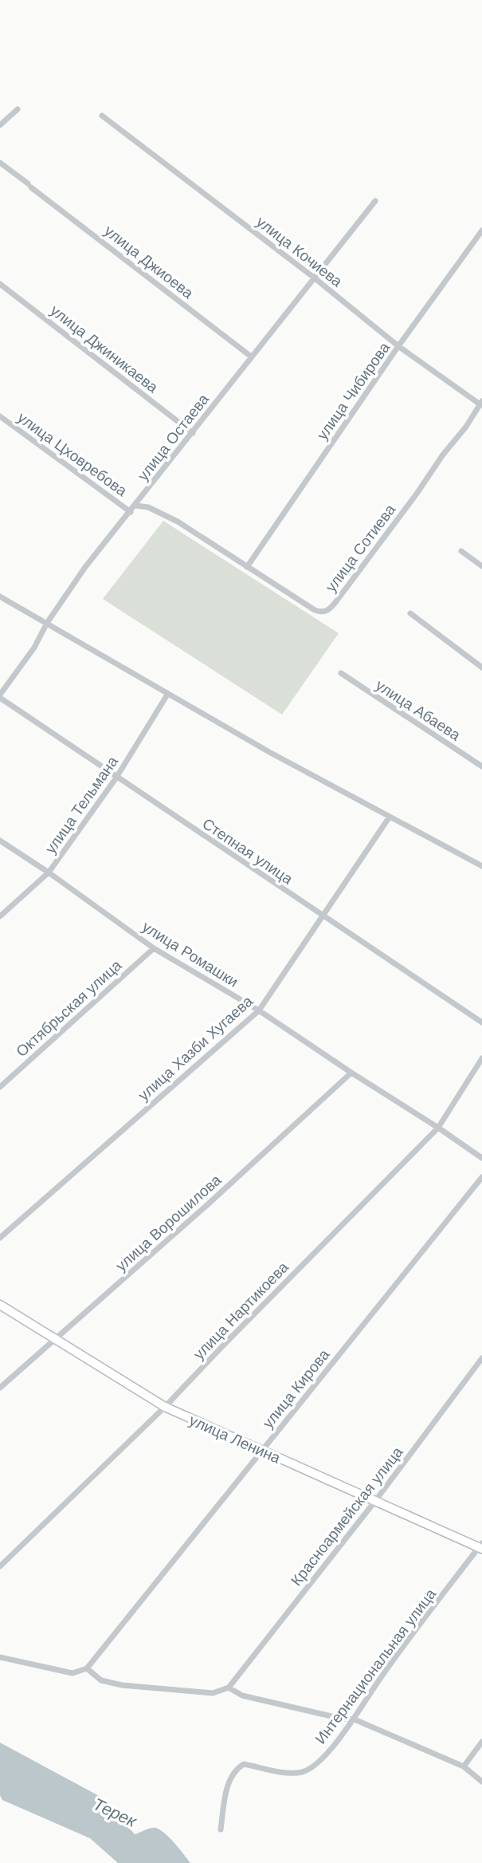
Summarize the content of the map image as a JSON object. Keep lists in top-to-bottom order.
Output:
{
  "streets": {
    "street": [
      "улица Кочиева",
      "улица Джиоева",
      "улица Джиникаева",
      "улица Чибирова",
      "улица Остаева",
      "улица Цховребова",
      "улица Сотиева",
      "улица Абаева",
      "улица Тельмана",
      "Степная улица",
      "улица Ромашки",
      "Октябрьская улица",
      "улица Хазби Хугаева",
      "улица Ворошилова",
      "улица Нартикоева",
      "улица Кирова",
      "улица Ленина",
      "Красноармейская улица",
      "Интернациональная улица"
    ]
  },
  "crossings": [
    ["улица Кочиева", "улица Чибирова"],
    ["улица Кочиева", "улица Остаева"],
    ["улица Кочиева", "улица Сотиева"],
    ["улица Джиоева", "улица Остаева"],
    ["улица Джиникаева", "улица Остаева"],
    ["улица Чибирова", "улица Сотиева"],
    ["улица Остаева", "улица Цховребова"],
    ["улица Остаева", "улица Сотиева"],
    ["улица Остаева", "Степная улица"],
    ["улица Тельмана", "Степная улица"],
    ["улица Тельмана", "улица Ромашки"],
    ["Степная улица", "улица Хазби Хугаева"],
    ["улица Ромашки", "Октябрьская улица"],
    ["улица Ромашки", "улица Хазби Хугаева"],
    ["улица Ромашки", "улица Ворошилова"],
    ["улица Ромашки", "улица Нартикоева"],
    ["улица Ворошилова", "улица Ленина"],
    ["улица Нартикоева", "улица Ленина"],
    ["улица Кирова", "улица Ленина"],
    ["улица Ленина", "Красноармейская улица"],
    ["улица Ленина", "Интернациональная улица"]
  ],
  "water": ["Терек"]
}
